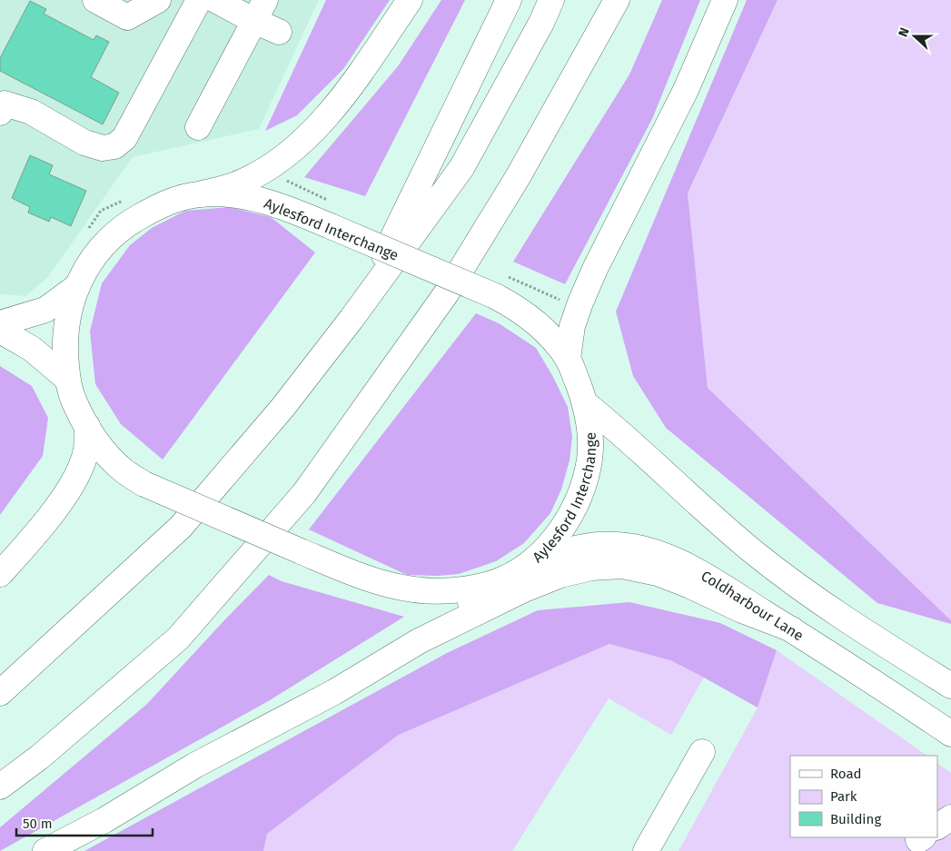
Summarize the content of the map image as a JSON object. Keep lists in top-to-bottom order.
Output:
{
  "streets": {
    "main road": ["Aylesford Interchange", "Coldharbour Lane"]
  },
  "crossings": [
    ["Aylesford Interchange", "Coldharbour Lane"]
  ],
  "legend": ["Road", "Park", "Building"],
  "scale_bar": "50 m",
  "north": "left"
}
